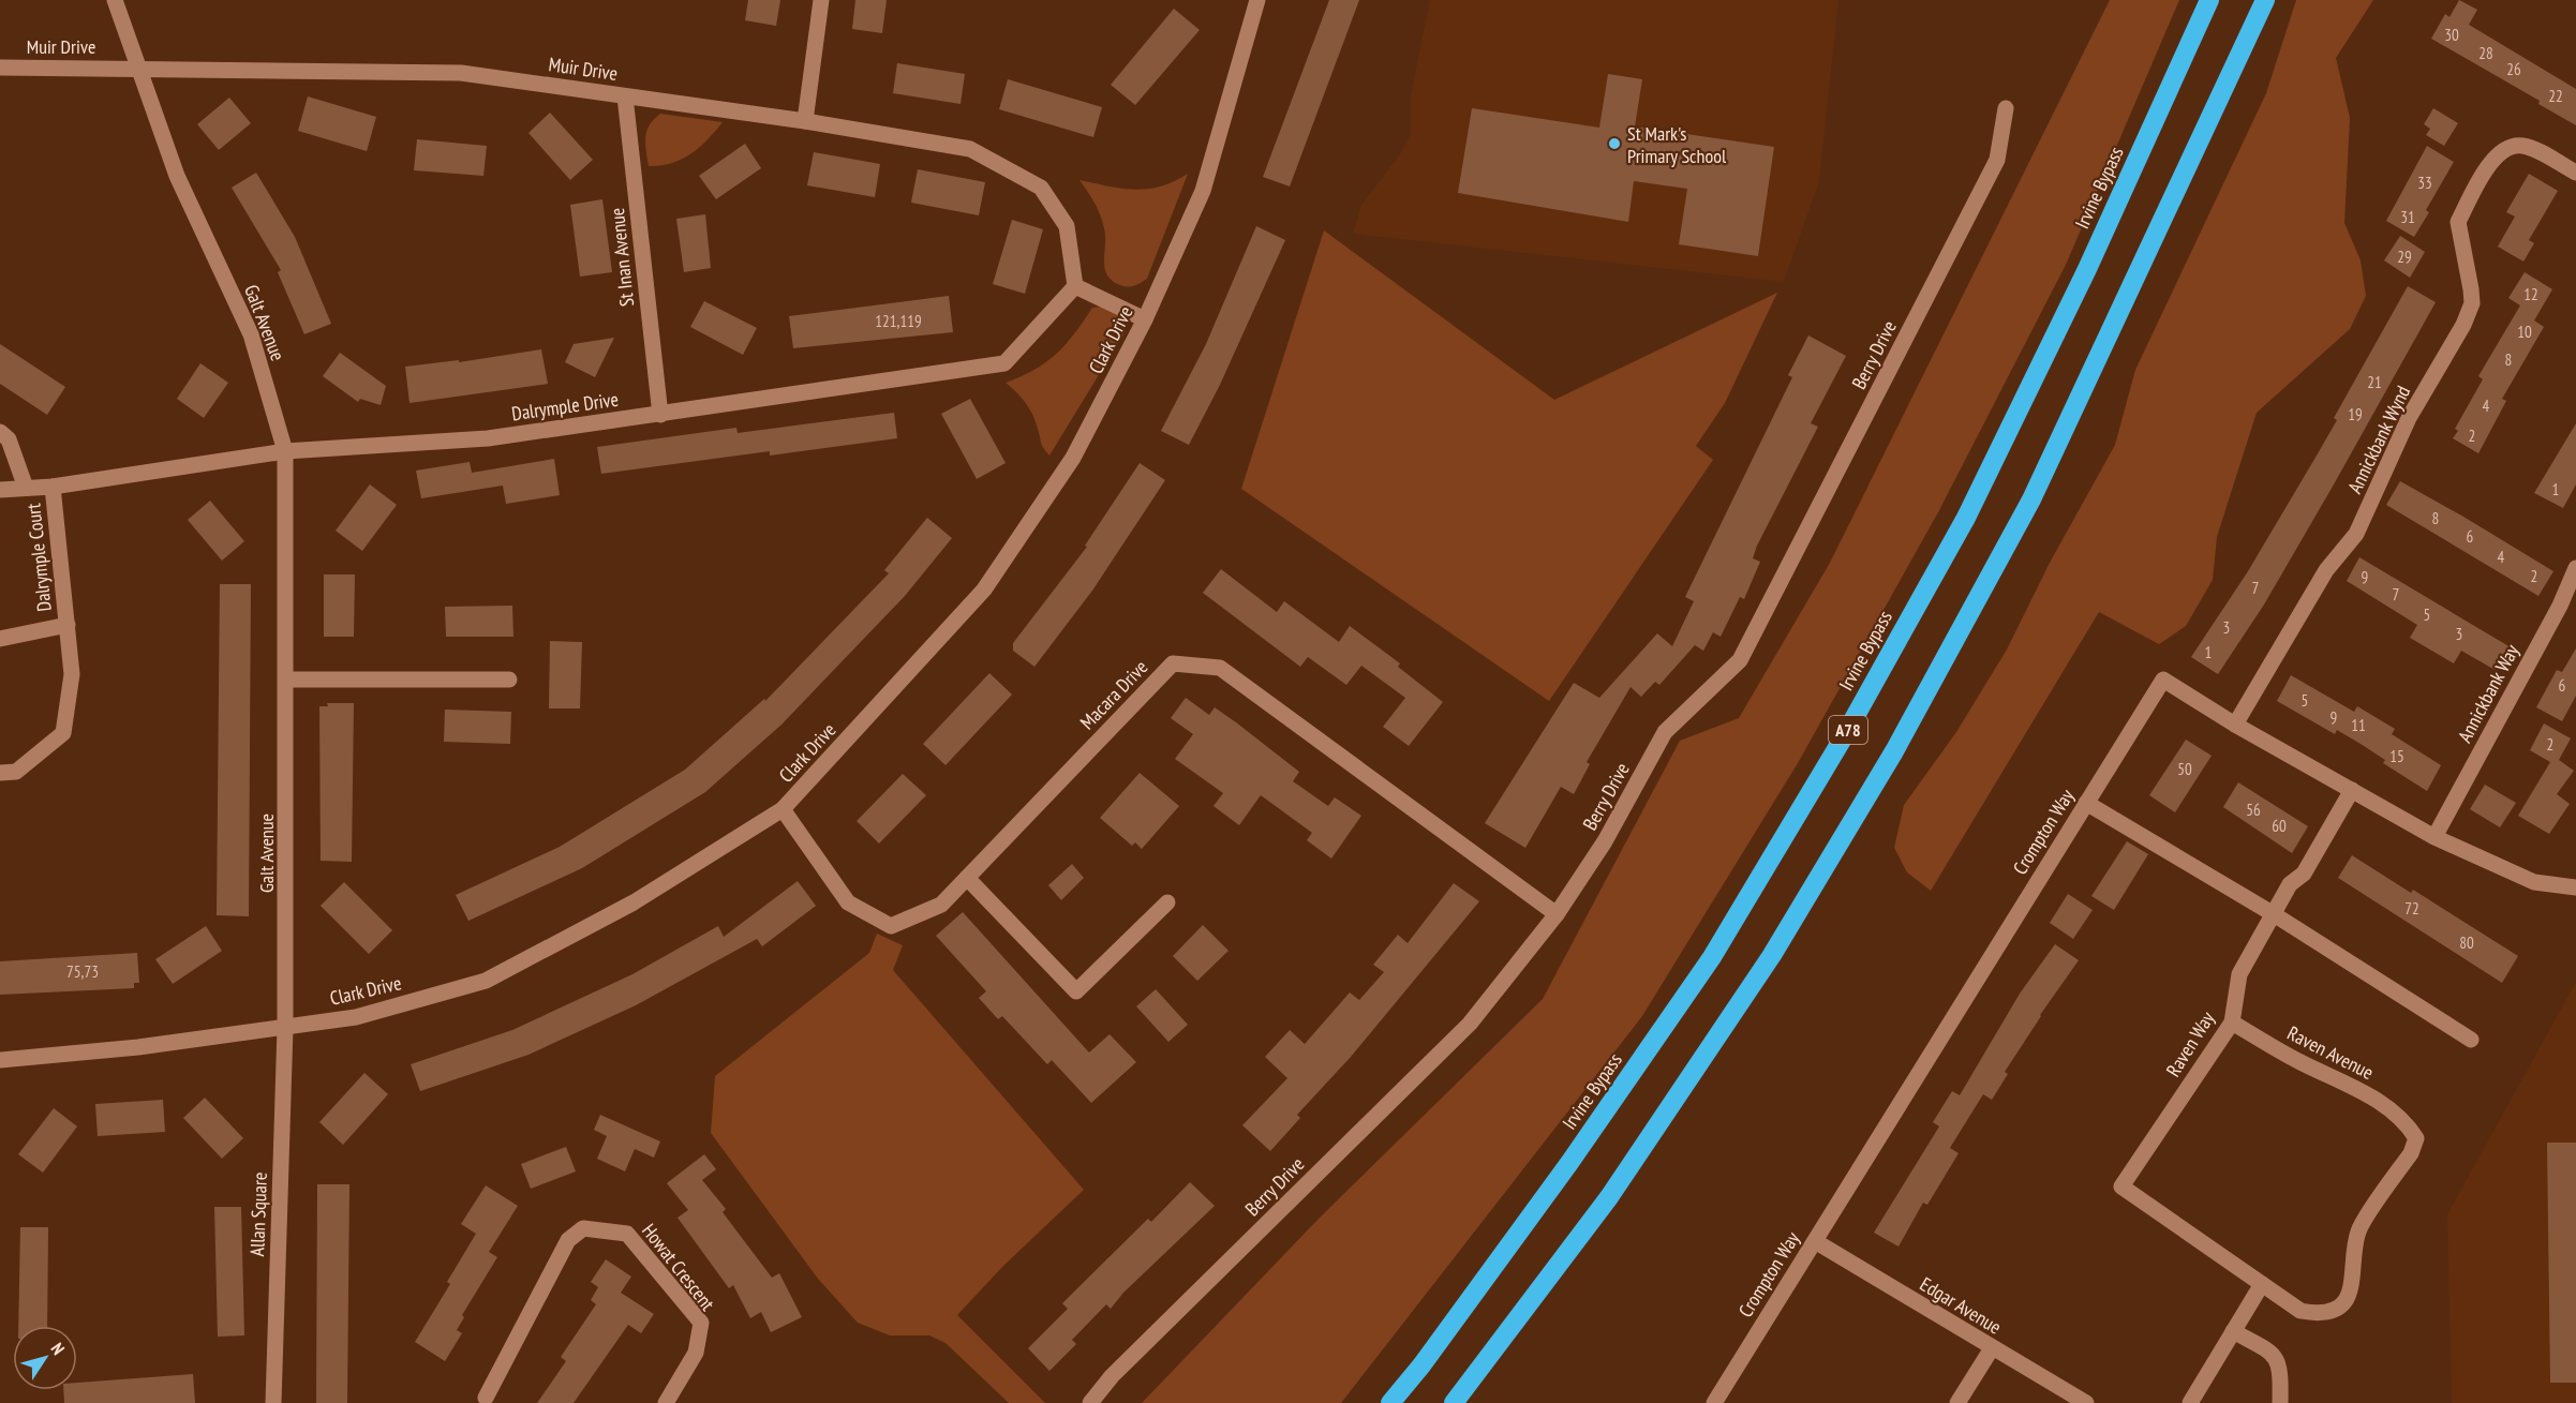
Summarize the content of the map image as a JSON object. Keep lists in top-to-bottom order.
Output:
{
  "streets": {
    "highway": ["Irvine Bypass", "A78"],
    "street": [
      "Muir Drive",
      "St Inan Avenue",
      "Galt Avenue",
      "Clark Drive",
      "Berry Drive",
      "Dalrymple Drive",
      "Annickbank Wynd",
      "Dalrymple Court",
      "Annickbank Way",
      "Macara Drive",
      "Crompton Way",
      "Raven Way",
      "Raven Avenue",
      "Allan Square",
      "Howat Crescent",
      "Edgar Avenue"
    ]
  },
  "crossings": [
    ["Muir Drive", "St Inan Avenue"],
    ["Muir Drive", "Galt Avenue"],
    ["Muir Drive", "Dalrymple Drive"],
    ["St Inan Avenue", "Dalrymple Drive"],
    ["Galt Avenue", "Clark Drive"],
    ["Galt Avenue", "Dalrymple Drive"],
    ["Galt Avenue", "Allan Square"],
    ["Clark Drive", "Macara Drive"],
    ["Clark Drive", "Allan Square"],
    ["Berry Drive", "Macara Drive"],
    ["Dalrymple Drive", "Dalrymple Court"],
    ["Annickbank Wynd", "Crompton Way"],
    ["Annickbank Way", "Crompton Way"],
    ["Crompton Way", "Raven Way"],
    ["Crompton Way", "Edgar Avenue"],
    ["Raven Way", "Raven Avenue"]
  ],
  "places": ["St Mark's Primary School"],
  "house_numbers": [
    "30",
    "28",
    "26",
    "22",
    "33",
    "31",
    "29",
    "12",
    "121,119",
    "10",
    "8",
    "21",
    "4",
    "19",
    "2",
    "1",
    "8",
    "6",
    "4",
    "2",
    "9",
    "7",
    "7",
    "5",
    "3",
    "3",
    "1",
    "6",
    "5",
    "9",
    "11",
    "2",
    "15",
    "50",
    "56",
    "60",
    "72",
    "80",
    "75,73"
  ],
  "north": "top right"
}
